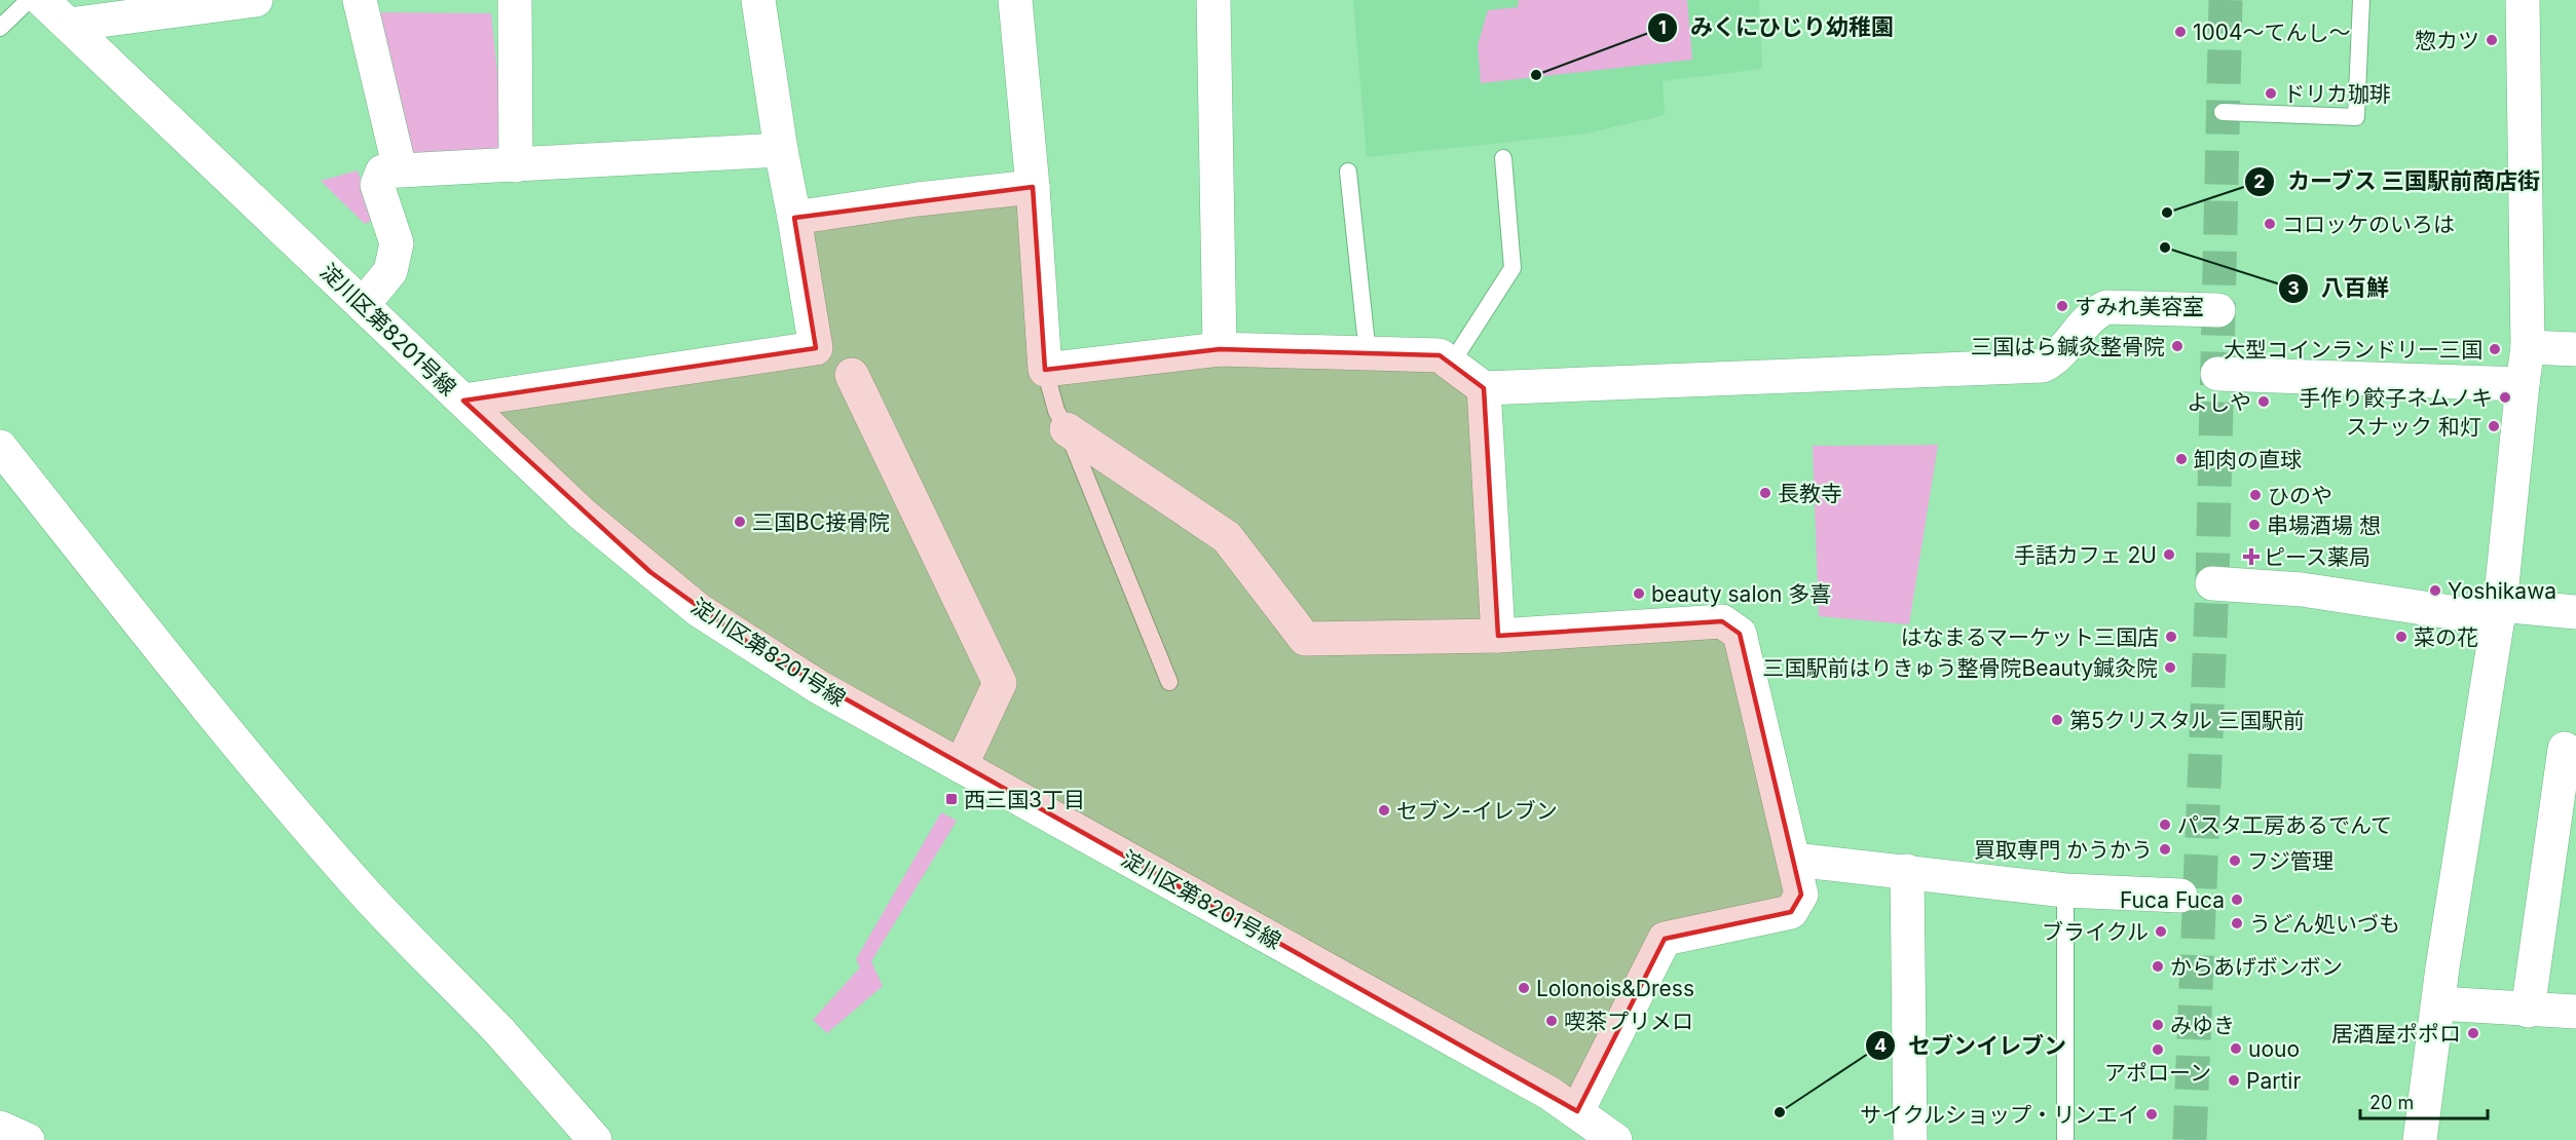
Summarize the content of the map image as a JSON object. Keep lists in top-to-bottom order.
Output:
{
  "streets": {
    "street": ["淀川区第8201号線"]
  },
  "places": {
    "other": [
      "1004〜てんし〜",
      "惣カツ",
      "みくにひじり幼稚園",
      "ドリカ珈琲",
      "カーブス 三国駅前商店街",
      "コロッケのいろは",
      "八百鮮",
      "すみれ美容室",
      "三国はら鍼灸整骨院",
      "大型コインランドリー三国",
      "手作り餃子ネムノキ",
      "よしや",
      "スナック 和灯",
      "卸肉の直球",
      "長教寺",
      "ひのや",
      "三国BC接骨院",
      "串場酒場 想",
      "手話カフェ 2U",
      "Yoshikawa",
      "beauty salon 多喜",
      "はなまるマーケット三国店",
      "菜の花",
      "三国駅前はりきゅう整骨院Beauty鍼灸院",
      "第5クリスタル 三国駅前",
      "セブン-イレブン",
      "パスタ工房あるでんて",
      "買取専門 かうかう",
      "フジ管理",
      "Fuca Fuca",
      "うどん処いづも",
      "ブライクル",
      "からあげボンボン",
      "Lolonois&Dress",
      "喫茶プリメロ",
      "みゆき",
      "居酒屋ポポロ",
      "uouo",
      "アポローン",
      "Partir",
      "セブンイレブン",
      "サイクルショップ・リンエイ"
    ],
    "health": ["ピース薬局"],
    "transit": ["西三国3丁目"]
  },
  "scale_bar": "20 m"
}
